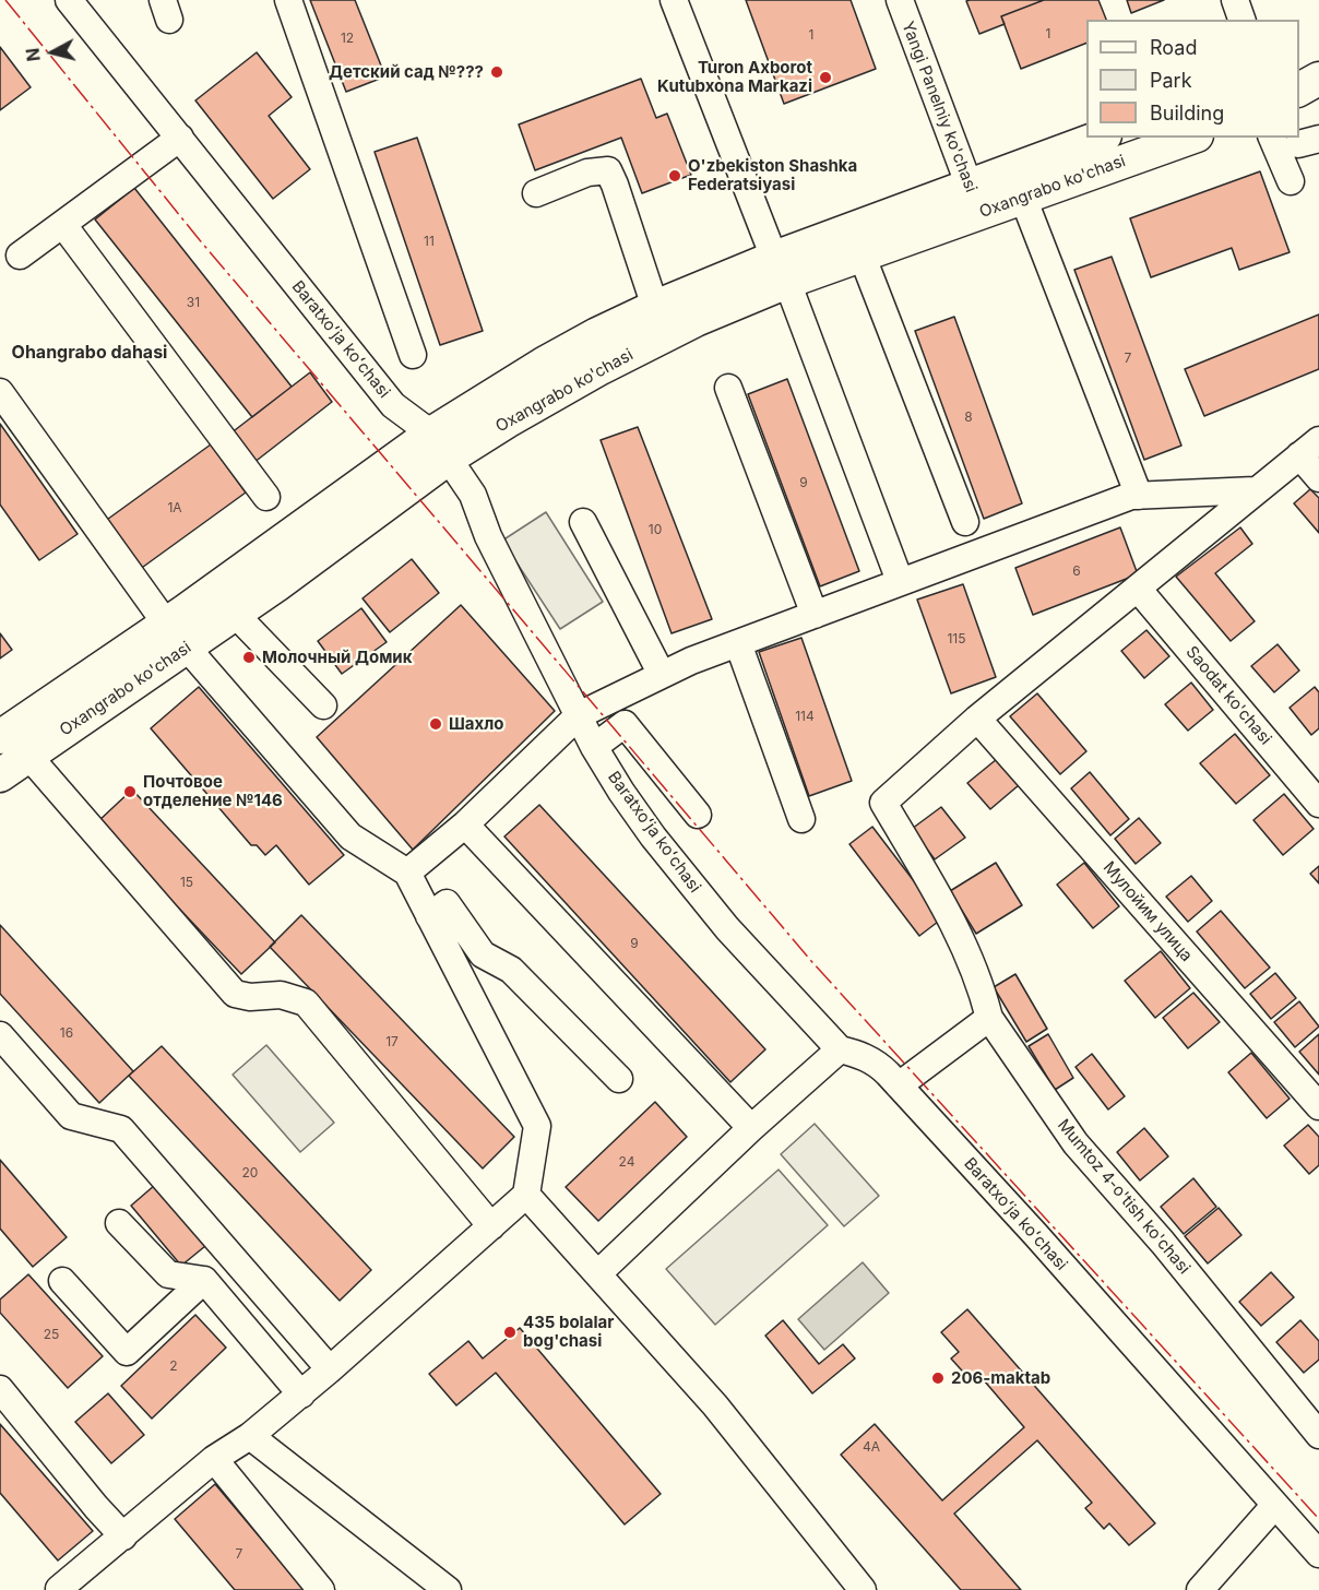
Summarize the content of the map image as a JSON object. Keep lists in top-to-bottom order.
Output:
{
  "streets": {
    "main road": ["Oxangrabo ko'chasi"],
    "street": [
      "Yangi Panelniy ko'chasi",
      "Baratxoʻja koʻchasi",
      "Saodat ko'chasi",
      "Мулойим улица",
      "Mumtoz 4-o'tish ko'chasi"
    ]
  },
  "crossings": [
    ["Yangi Panelniy ko'chasi", "Oxangrabo ko'chasi"],
    ["Oxangrabo ko'chasi", "Baratxoʻja koʻchasi"],
    ["Мулойим улица", "Mumtoz 4-o'tish ko'chasi"]
  ],
  "districts": ["Ohangrabo dahasi"],
  "places": [
    "Детский сад №???",
    "Turon Axborot Kutubxona Markazi",
    "O'zbekiston Shashka Federatsiyasi",
    "Молочный Домик",
    "Шахло",
    "Почтовое отделение №146",
    "435 bolalar bog'chasi",
    "206-maktab"
  ],
  "house_numbers": [
    "1",
    "1",
    "12",
    "11",
    "31",
    "7",
    "8",
    "9",
    "1А",
    "10",
    "6",
    "115",
    "114",
    "15",
    "9",
    "16",
    "17",
    "24",
    "20",
    "25",
    "2",
    "4A",
    "7"
  ],
  "legend": ["Road", "Park", "Building"],
  "north": "left"
}
